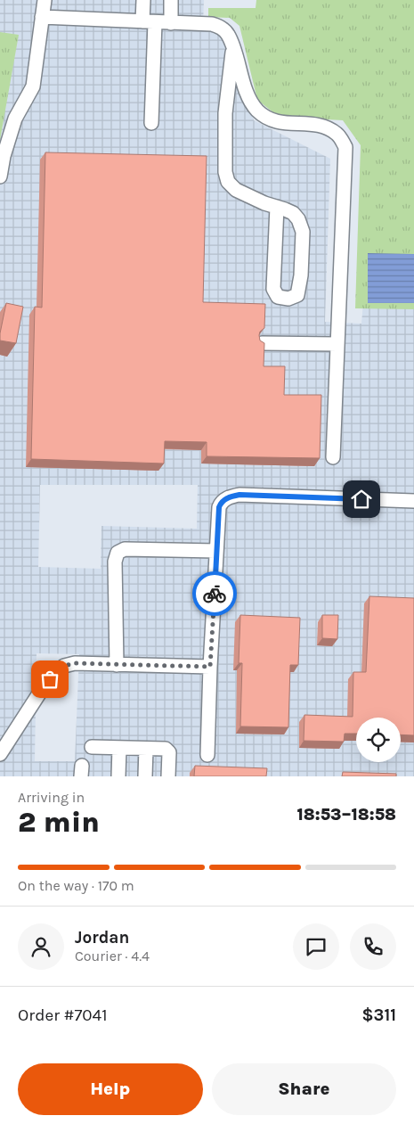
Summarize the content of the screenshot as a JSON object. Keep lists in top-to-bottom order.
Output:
{
  "page": {
    "heading": ["2 min", "Arriving in", "18:53–18:58"],
    "panel": [
      "Jordan",
      "Courier · 4.4",
      "Order #7041",
      "$311"
    ],
    "bar": "On the way · 170 m",
    "buttons": ["Help", "Share"]
  }
}
